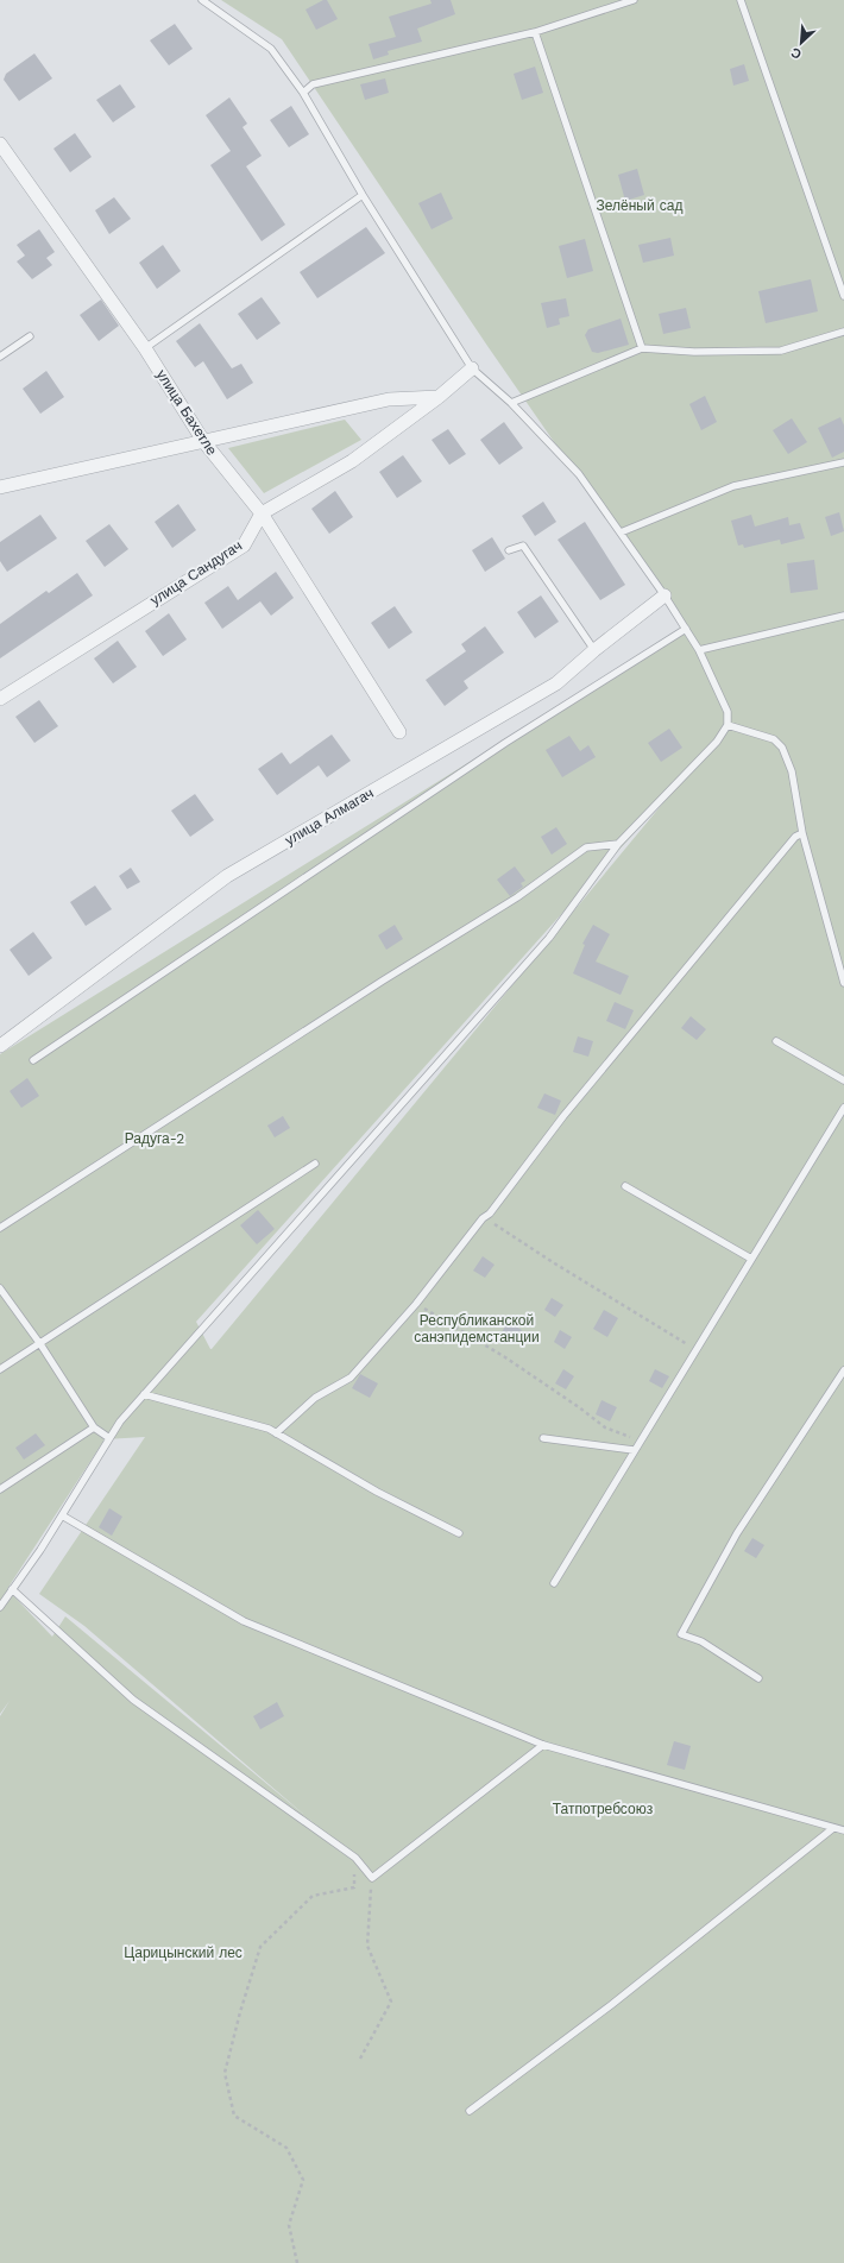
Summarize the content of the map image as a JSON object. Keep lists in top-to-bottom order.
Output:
{
  "streets": {
    "street": ["улица Бахетле", "улица Сандугач", "улица Алмагач"]
  },
  "crossings": [
    ["улица Бахетле", "улица Сандугач"]
  ],
  "parks": [
    "Зелёный сад",
    "Радуга-2",
    "Республиканской санэпидемстанции",
    "Татпотребсоюз",
    "Царицынский лес"
  ],
  "north": "bottom left"
}
